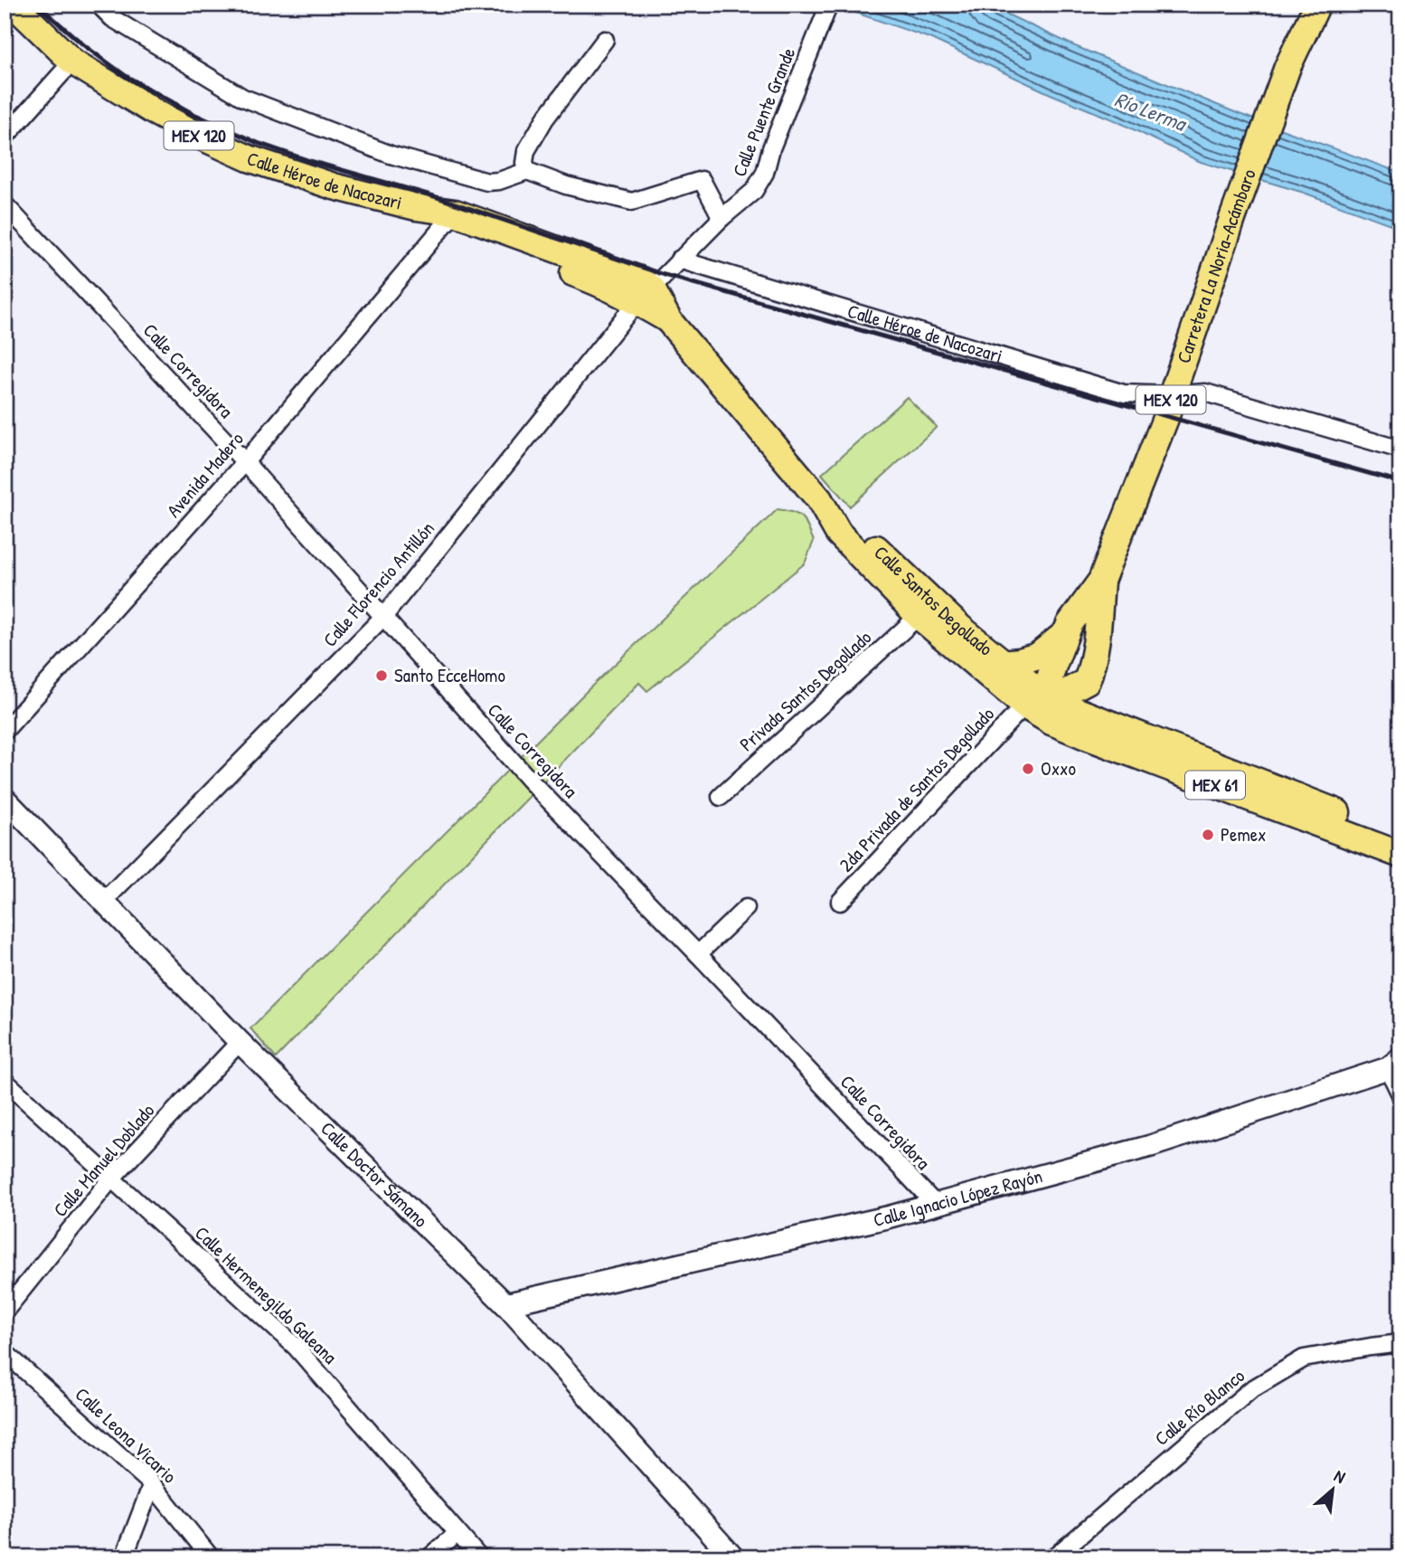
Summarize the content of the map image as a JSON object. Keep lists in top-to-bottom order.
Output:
{
  "streets": {
    "main road": [
      "MEX 120",
      "Calle Héroe de Nacozari",
      "Carretera La Noria-Acámbaro",
      "Calle Santos Degollado",
      "MEX 61"
    ],
    "street": [
      "Calle Puente Grande",
      "Calle Corregidora",
      "Avenida Madero",
      "Calle Florencio Antillón",
      "Privada Santos Degollado",
      "2da Privada de Santos Degollado",
      "Calle Manuel Doblado",
      "Calle Doctor Sámano",
      "Calle Ignacio López Rayón",
      "Calle Hermenegildo Galeana",
      "Calle Río Blanco",
      "Calle Leona Vicario"
    ]
  },
  "crossings": [
    ["Calle Puente Grande", "Calle Héroe de Nacozari"],
    ["Calle Puente Grande", "Calle Florencio Antillón"],
    ["Calle Puente Grande", "Calle Santos Degollado"],
    ["MEX 120", "Carretera La Noria-Acámbaro"],
    ["MEX 120", "Calle Santos Degollado"],
    ["Calle Héroe de Nacozari", "Carretera La Noria-Acámbaro"],
    ["Calle Héroe de Nacozari", "Avenida Madero"],
    ["Calle Héroe de Nacozari", "Calle Florencio Antillón"],
    ["Calle Héroe de Nacozari", "Calle Santos Degollado"],
    ["Carretera La Noria-Acámbaro", "Calle Santos Degollado"],
    ["Carretera La Noria-Acámbaro", "MEX 61"],
    ["Carretera La Noria-Acámbaro", "2da Privada de Santos Degollado"],
    ["Calle Corregidora", "Avenida Madero"],
    ["Calle Corregidora", "Calle Florencio Antillón"],
    ["Calle Corregidora", "Calle Ignacio López Rayón"],
    ["Calle Florencio Antillón", "Calle Santos Degollado"],
    ["Calle Florencio Antillón", "Calle Doctor Sámano"],
    ["Calle Santos Degollado", "Privada Santos Degollado"],
    ["Calle Santos Degollado", "MEX 61"],
    ["Calle Santos Degollado", "2da Privada de Santos Degollado"],
    ["MEX 61", "2da Privada de Santos Degollado"],
    ["Calle Manuel Doblado", "Calle Doctor Sámano"],
    ["Calle Manuel Doblado", "Calle Hermenegildo Galeana"],
    ["Calle Doctor Sámano", "Calle Ignacio López Rayón"]
  ],
  "water": ["Río Lerma"],
  "places": ["Santo EcceHomo", "Oxxo", "Pemex"],
  "north": "top right"
}
